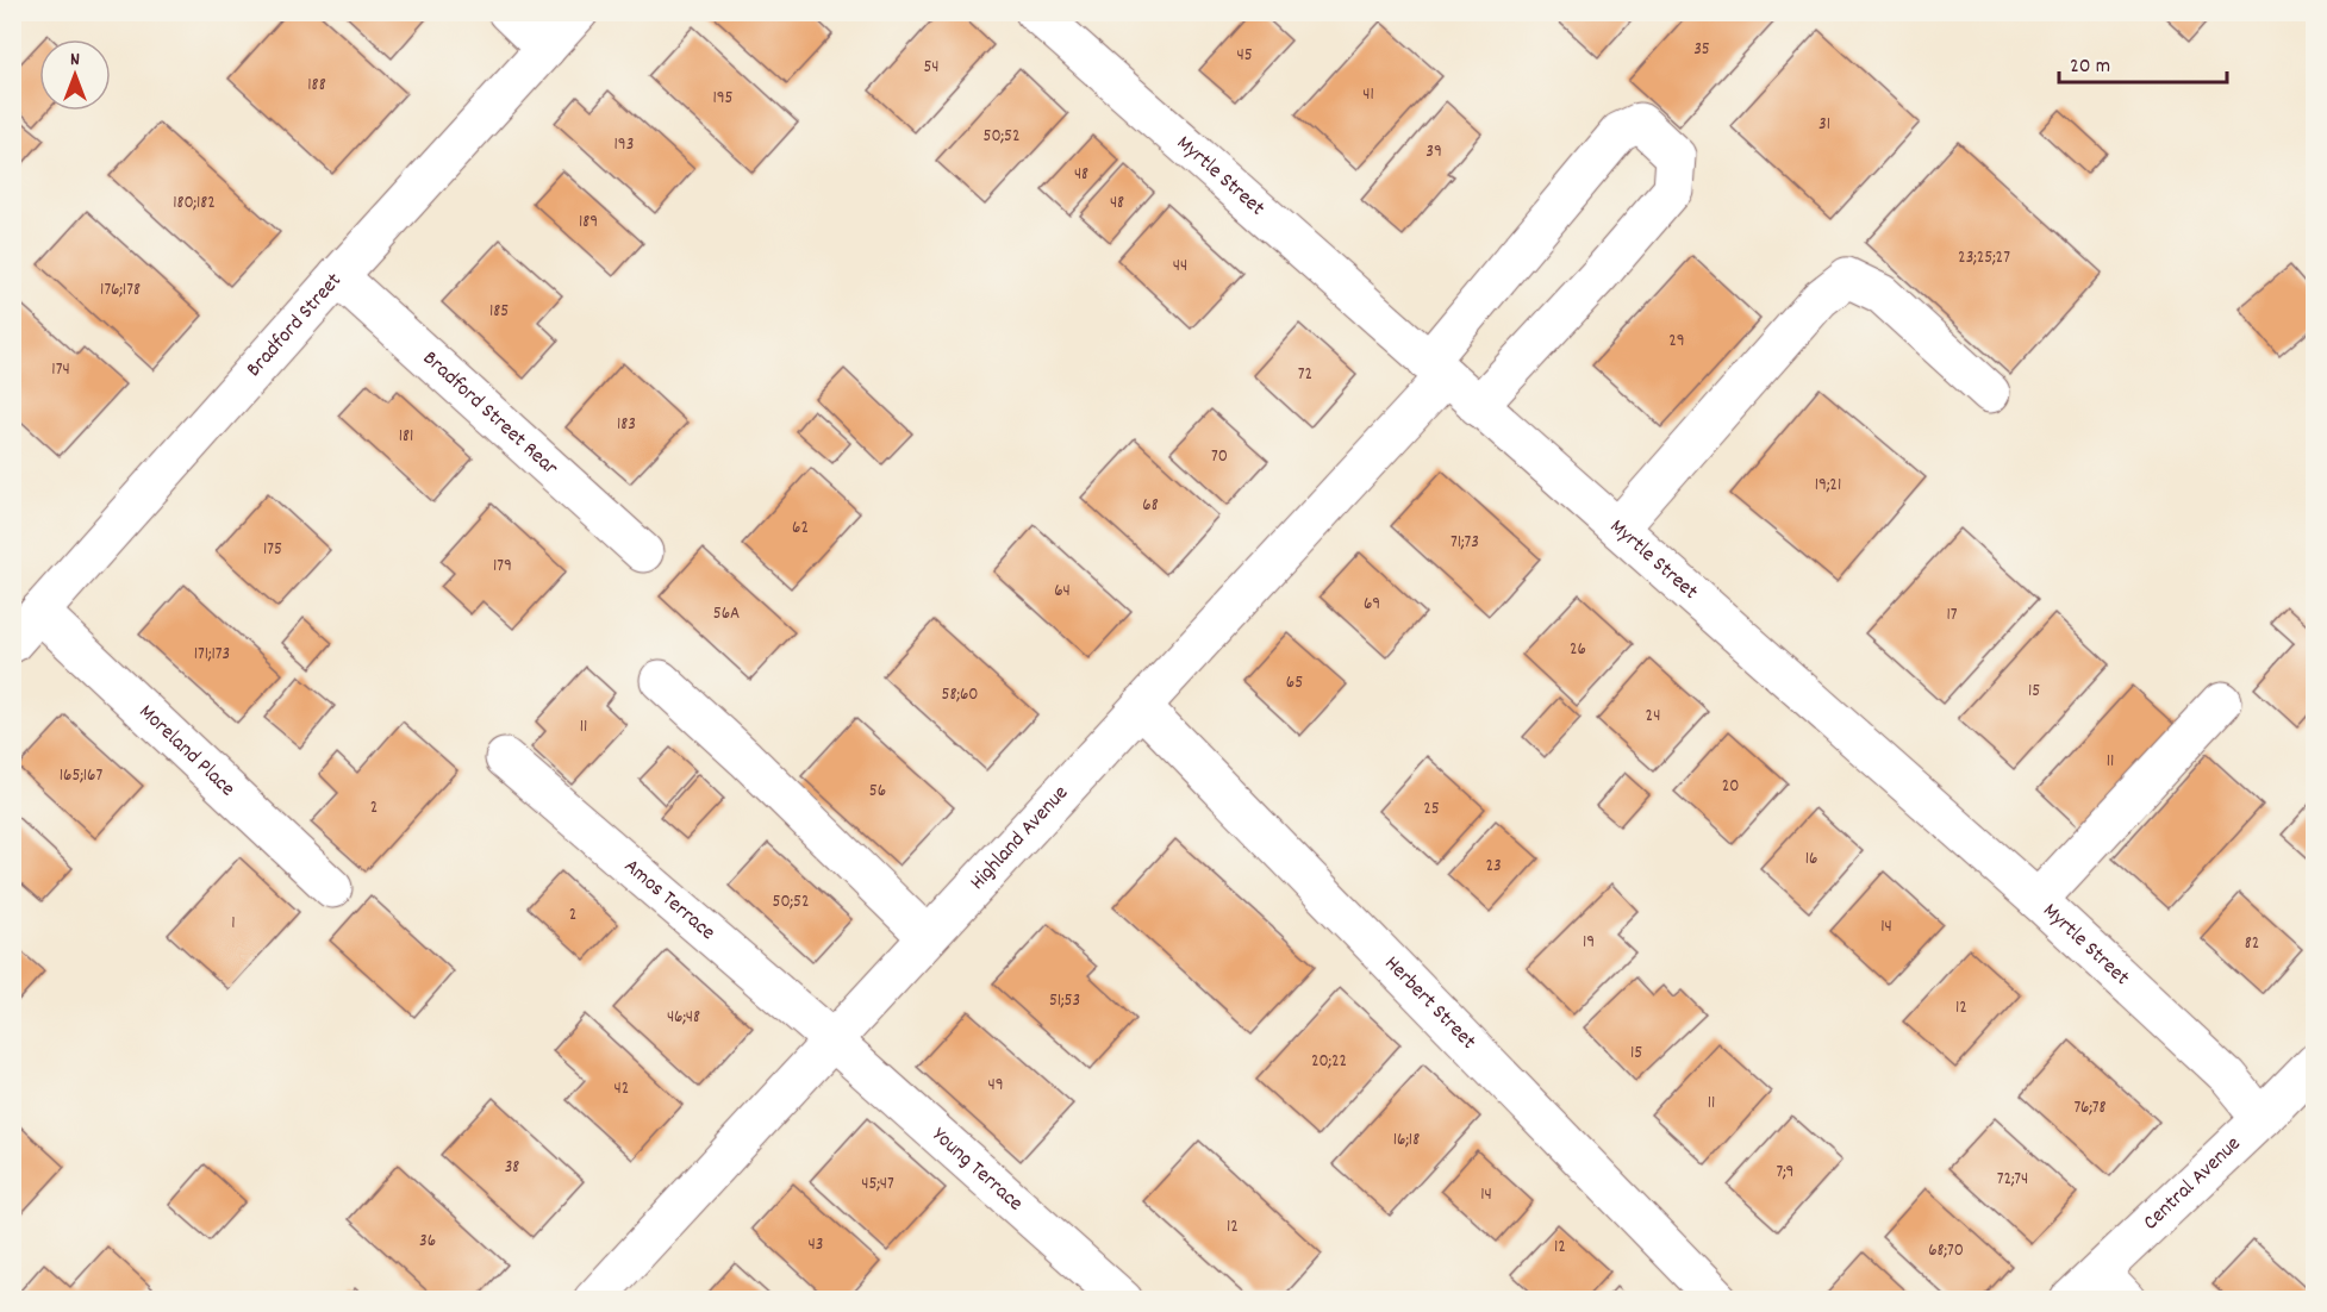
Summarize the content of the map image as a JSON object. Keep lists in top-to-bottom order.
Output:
{
  "streets": {
    "street": [
      "Myrtle Street",
      "Bradford Street",
      "Bradford Street Rear",
      "Moreland Place",
      "Highland Avenue",
      "Amos Terrace",
      "Herbert Street",
      "Young Terrace",
      "Central Avenue"
    ]
  },
  "crossings": [
    ["Myrtle Street", "Highland Avenue"],
    ["Myrtle Street", "Central Avenue"],
    ["Bradford Street", "Bradford Street Rear"],
    ["Bradford Street", "Moreland Place"],
    ["Highland Avenue", "Amos Terrace"],
    ["Highland Avenue", "Herbert Street"],
    ["Highland Avenue", "Young Terrace"],
    ["Amos Terrace", "Young Terrace"]
  ],
  "house_numbers": [
    "35",
    "45",
    "54",
    "188",
    "41",
    "195",
    "31",
    "50;52",
    "193",
    "39",
    "48",
    "180;182",
    "48",
    "189",
    "23;25;27",
    "44",
    "176;178",
    "185",
    "29",
    "174",
    "72",
    "183",
    "181",
    "70",
    "19;21",
    "68",
    "62",
    "71;73",
    "175",
    "179",
    "64",
    "69",
    "56A",
    "17",
    "26",
    "171;173",
    "65",
    "15",
    "58;60",
    "24",
    "11",
    "11",
    "165;167",
    "20",
    "56",
    "2",
    "25",
    "16",
    "23",
    "50;52",
    "2",
    "1",
    "14",
    "19",
    "82",
    "51;53",
    "12",
    "46;48",
    "15",
    "20;22",
    "49",
    "42",
    "11",
    "76;78",
    "16;18",
    "38",
    "7;9",
    "72;74",
    "45;47",
    "14",
    "12",
    "36",
    "43",
    "12",
    "68;70"
  ],
  "scale_bar": "20 m",
  "north": "top"
}
